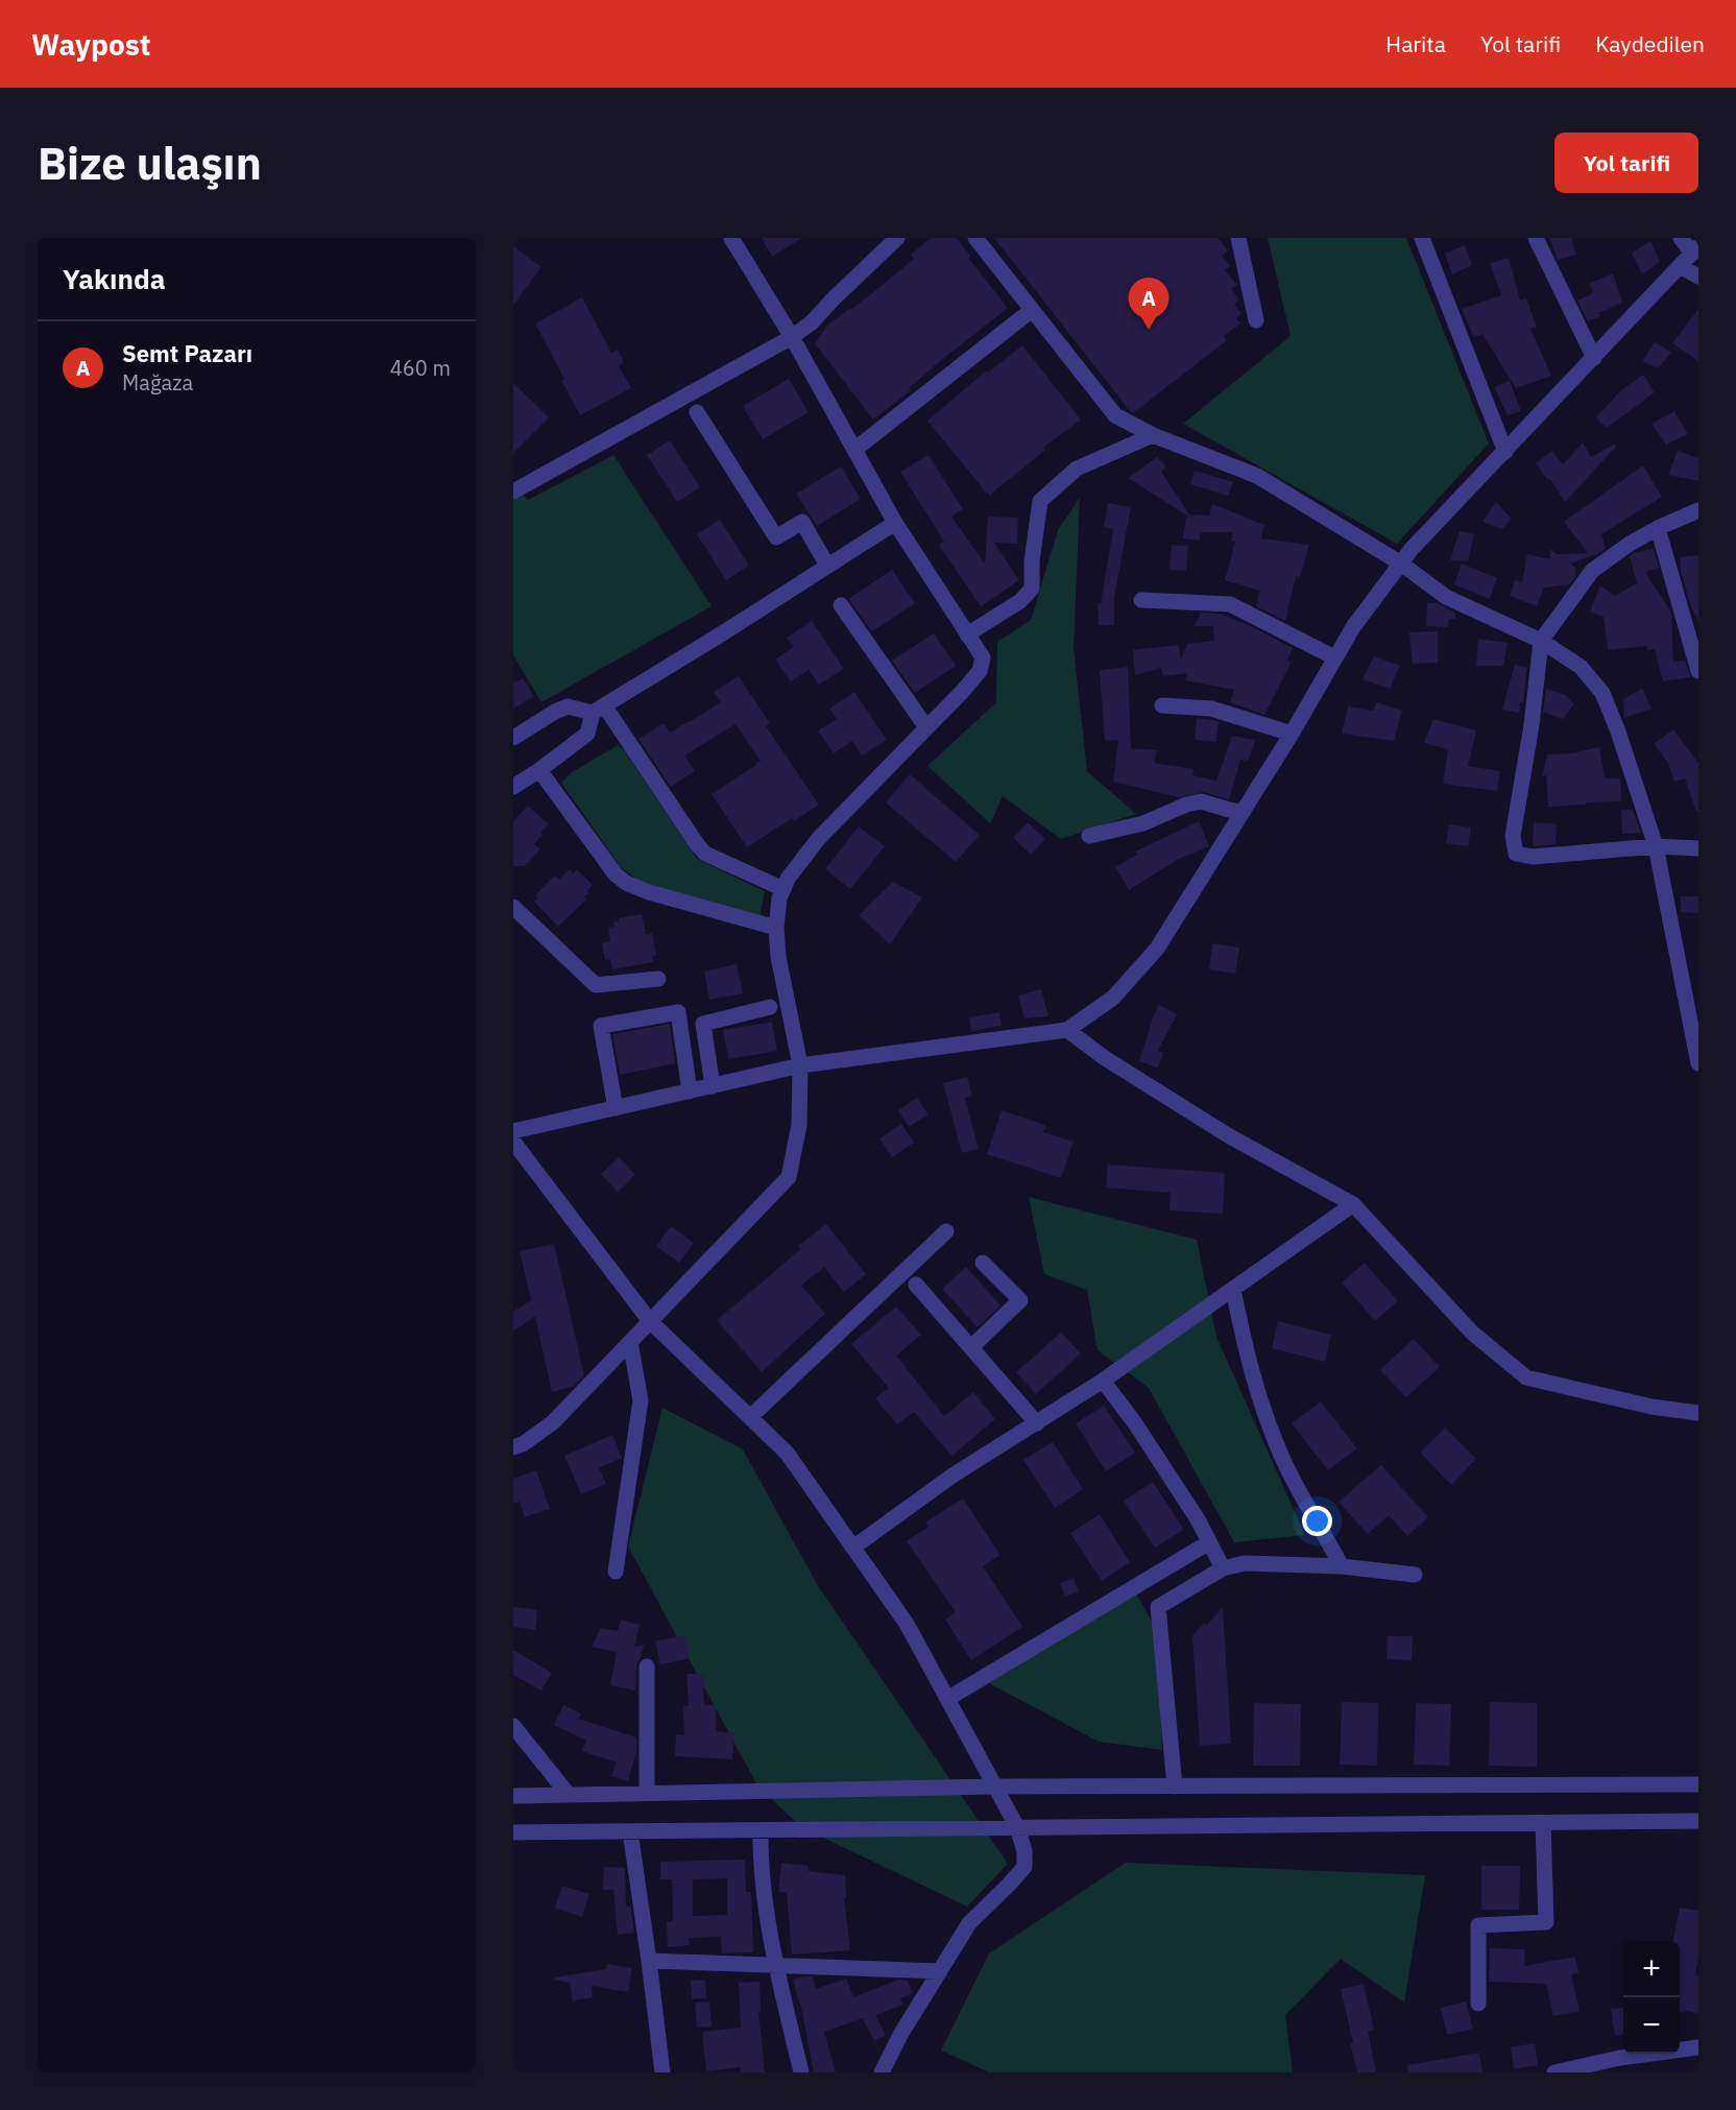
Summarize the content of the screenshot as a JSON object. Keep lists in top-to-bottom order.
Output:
{
  "page": {
    "header": "Waypost",
    "nav": ["Harita", "Yol tarifi", "Kaydedilen"],
    "buttons": "Yol tarifi",
    "title": "Bize ulaşın",
    "heading": "Yakında",
    "pins": "A",
    "list": [
      {
        "mark": "A",
        "name": "Semt Pazarı",
        "note": "Mağaza",
        "value": "460 m"
      }
    ],
    "map_buttons": ["+", "−"]
  }
}
